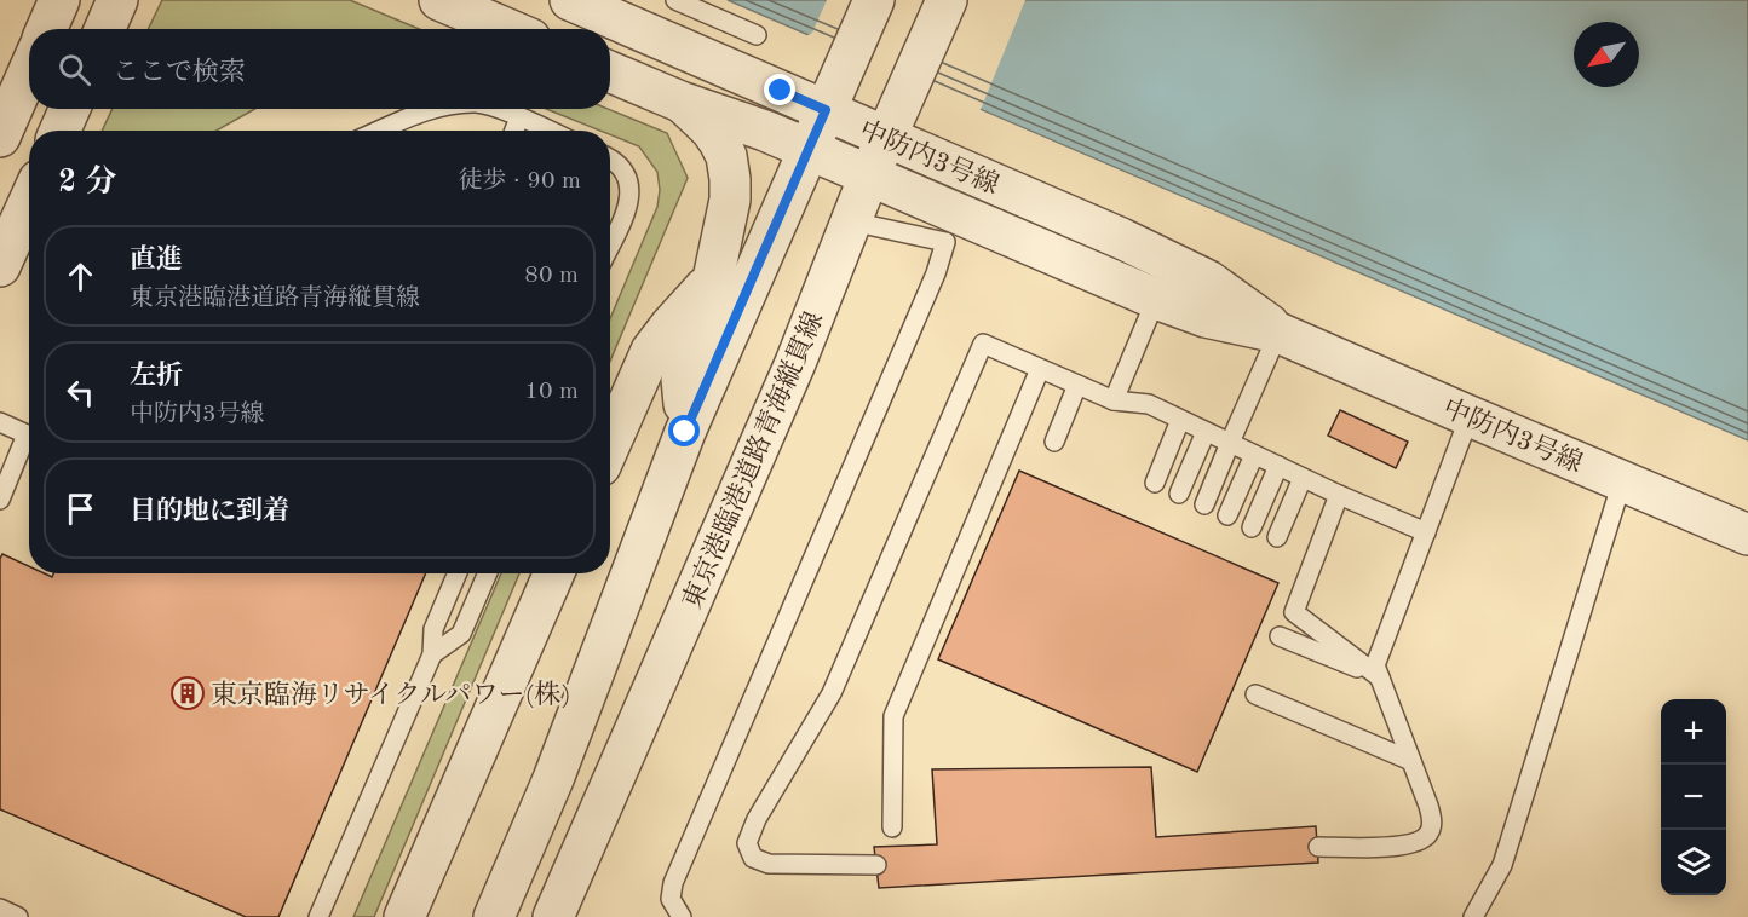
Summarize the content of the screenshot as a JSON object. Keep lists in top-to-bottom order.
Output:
{
  "streets": {
    "street": ["中防内3号線", "東京港臨港道路青海縦貫線"]
  },
  "crossings": [
    ["中防内3号線", "東京港臨港道路青海縦貫線"]
  ],
  "places": {
    "building": ["東京臨海リサイクルパワー(株)"]
  },
  "north": "bottom left",
  "page": {
    "search": "ここで検索",
    "heading": ["2 分", "徒歩 · 90 m"],
    "list": [
      ["直進", "東京港臨港道路青海縦貫線", "80 m"],
      ["左折", "中防内3号線", "10 m"],
      "目的地に到着"
    ],
    "map_buttons": ["+", "−"]
  }
}
